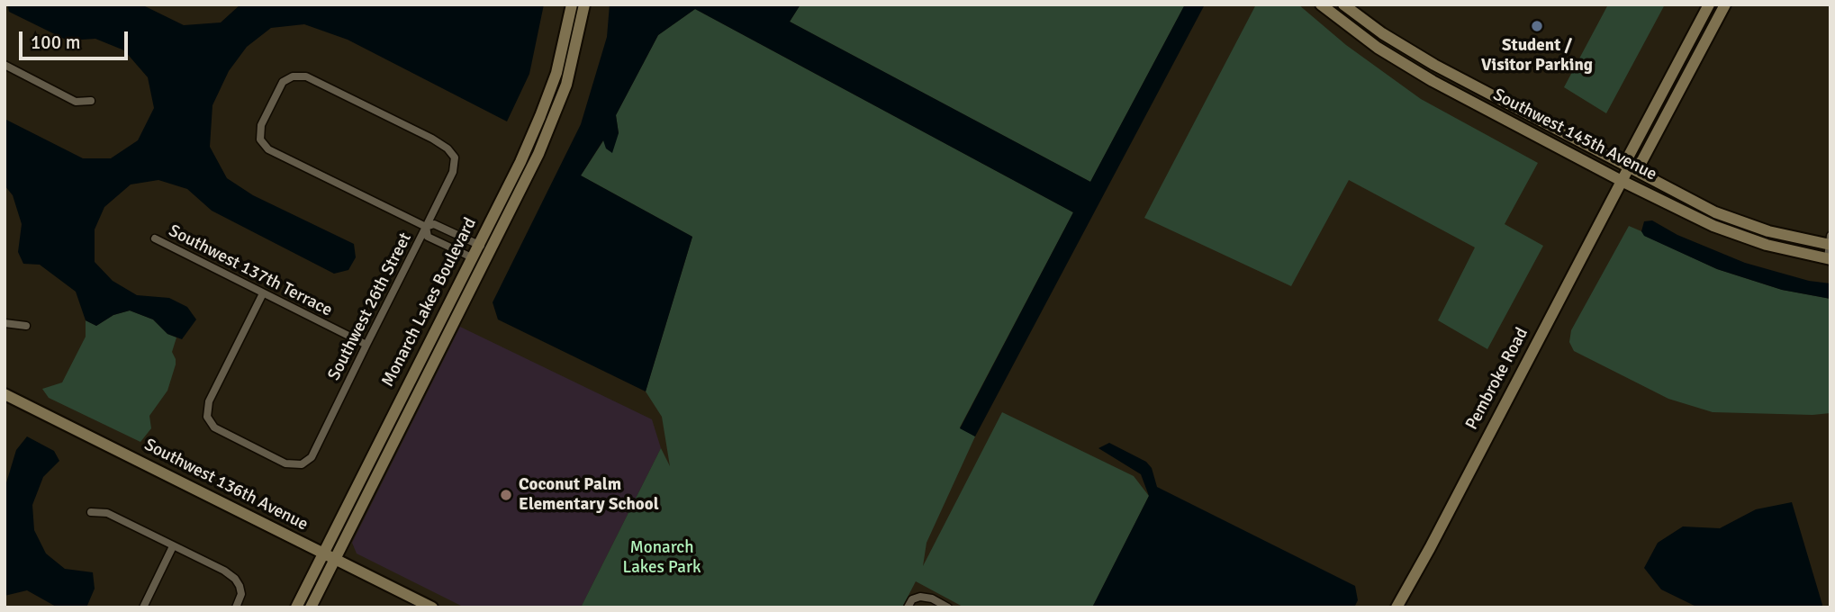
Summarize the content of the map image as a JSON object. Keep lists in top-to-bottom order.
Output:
{
  "streets": {
    "street": [
      "Southwest 145th Avenue",
      "Southwest 137th Terrace",
      "Monarch Lakes Boulevard",
      "Southwest 26th Street",
      "Pembroke Road",
      "Southwest 136th Avenue"
    ]
  },
  "crossings": [
    ["Southwest 145th Avenue", "Pembroke Road"],
    ["Southwest 137th Terrace", "Southwest 26th Street"],
    ["Monarch Lakes Boulevard", "Southwest 136th Avenue"]
  ],
  "parks": ["Monarch Lakes Park"],
  "places": ["Student / Visitor Parking", "Coconut Palm Elementary School"],
  "scale_bar": "100 m"
}
